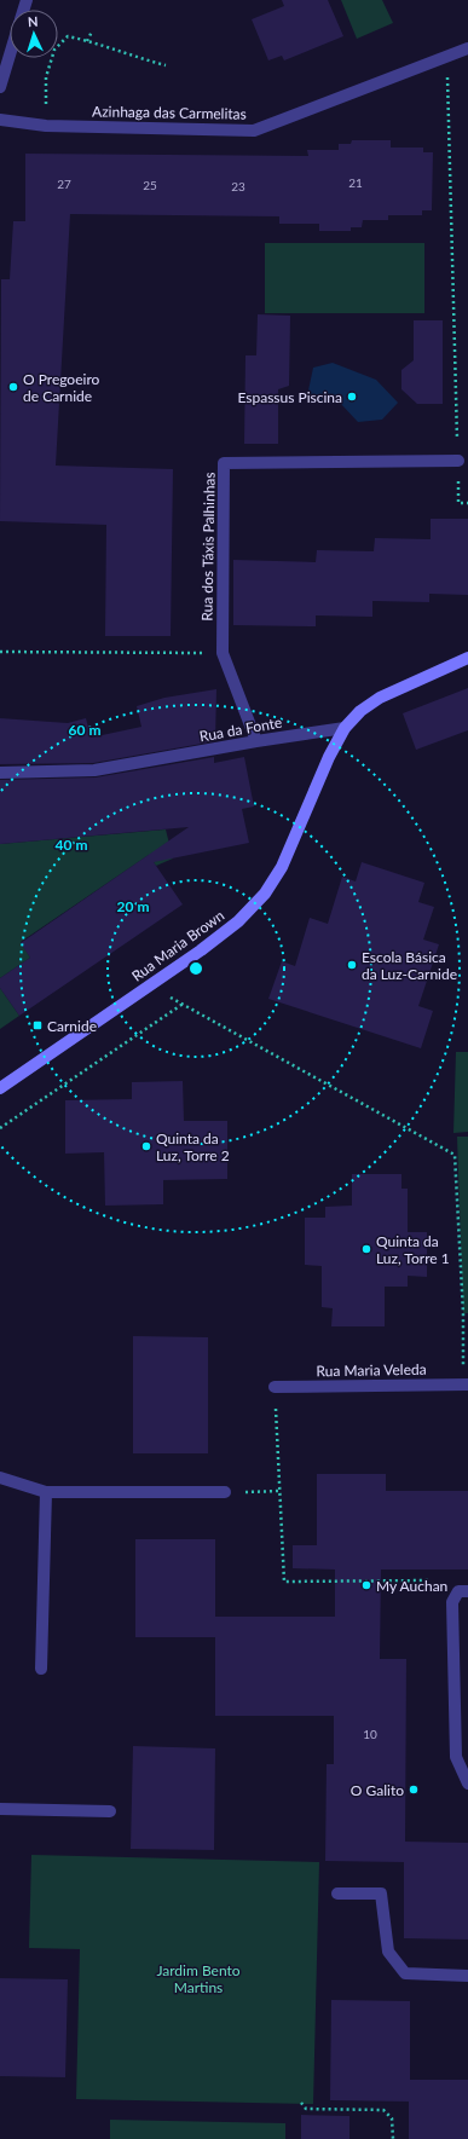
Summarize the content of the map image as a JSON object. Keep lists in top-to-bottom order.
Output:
{
  "streets": {
    "main road": ["Rua Maria Brown"],
    "street": [
      "Azinhaga das Carmelitas",
      "Rua dos Táxis Palhinhas",
      "Rua da Fonte",
      "Rua Maria Veleda"
    ]
  },
  "crossings": [
    ["Rua dos Táxis Palhinhas", "Rua da Fonte"],
    ["Rua da Fonte", "Rua Maria Brown"]
  ],
  "parks": ["Jardim Bento Martins"],
  "places": {
    "other": [
      "O Pregoeiro de Carnide",
      "Espassus Piscina",
      "Escola Básica da Luz-Carnide",
      "Quinta da Luz, Torre 2",
      "Quinta da Luz, Torre 1",
      "My Auchan",
      "O Galito"
    ],
    "transit": ["Carnide"]
  },
  "house_numbers": [
    "21",
    "27",
    "25",
    "23",
    "10"
  ],
  "north": "top",
  "rings": ["60 m", "40 m", "20 m"]
}
